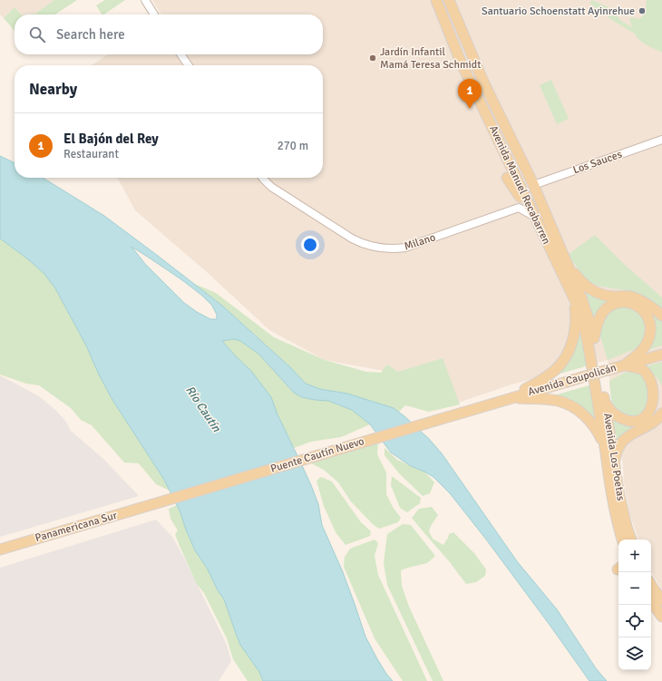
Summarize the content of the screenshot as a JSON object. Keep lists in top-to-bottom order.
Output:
{
  "streets": {
    "main road": [
      "Avenida Manuel Recabarren",
      "Avenida Caupolicán",
      "Puente Cautín Nuevo",
      "Avenida Los Poetas",
      "Panamericana Sur"
    ],
    "street": ["Los Sauces", "Milano"]
  },
  "crossings": [
    ["Los Sauces", "Avenida Manuel Recabarren"],
    ["Avenida Manuel Recabarren", "Avenida Caupolicán"],
    ["Avenida Manuel Recabarren", "Avenida Los Poetas"],
    ["Avenida Caupolicán", "Puente Cautín Nuevo"],
    ["Avenida Caupolicán", "Avenida Los Poetas"],
    ["Puente Cautín Nuevo", "Panamericana Sur"]
  ],
  "water": ["Río Cautín"],
  "places": ["Santuario Schoenstatt Ayinrehue", "Jardín Infantil Mamá Teresa Schmidt"],
  "page": {
    "search": "Search here",
    "heading": "Nearby",
    "pins": "1",
    "list": [
      {
        "mark": "1",
        "name": "El Bajón del Rey",
        "note": "Restaurant",
        "value": "270 m"
      }
    ],
    "map_buttons": ["+", "−"]
  }
}
